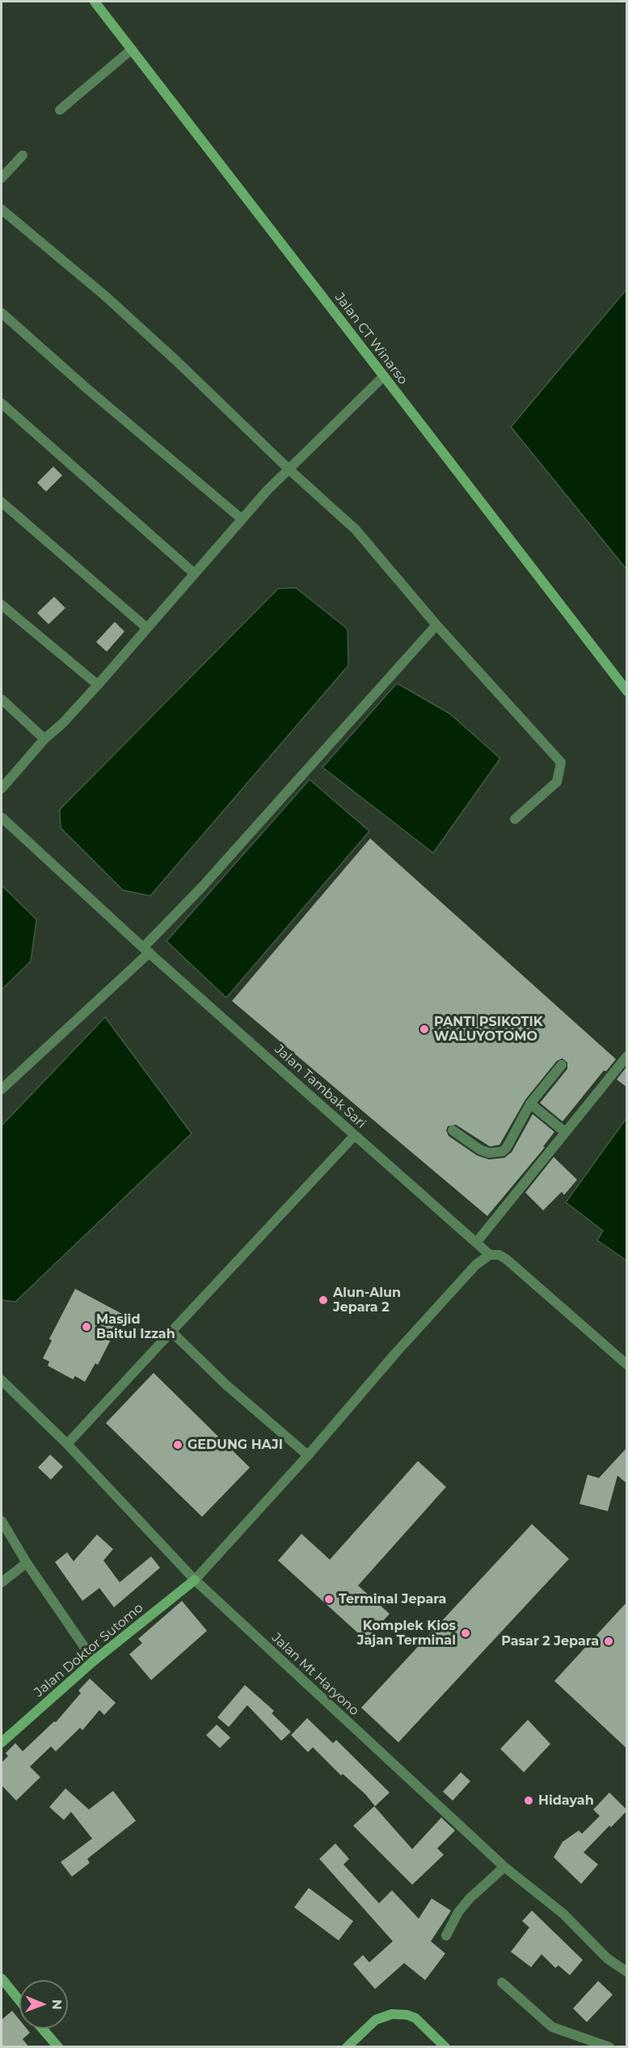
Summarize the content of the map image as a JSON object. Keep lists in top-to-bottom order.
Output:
{
  "streets": {
    "street": [
      "Jalan CT Winarso",
      "Jalan Tambak Sari",
      "Jalan Doktor Sutomo",
      "Jalan Mt Haryono"
    ]
  },
  "crossings": [
    ["Jalan Doktor Sutomo", "Jalan Mt Haryono"]
  ],
  "places": [
    "PANTI PSIKOTIK WALUYOTOMO",
    "Alun-Alun Jepara 2",
    "Masjid Baitul Izzah",
    "GEDUNG HAJI",
    "Terminal Jepara",
    "Komplek Kios Jajan Terminal",
    "Pasar 2 Jepara",
    "Hidayah"
  ],
  "north": "right"
}
